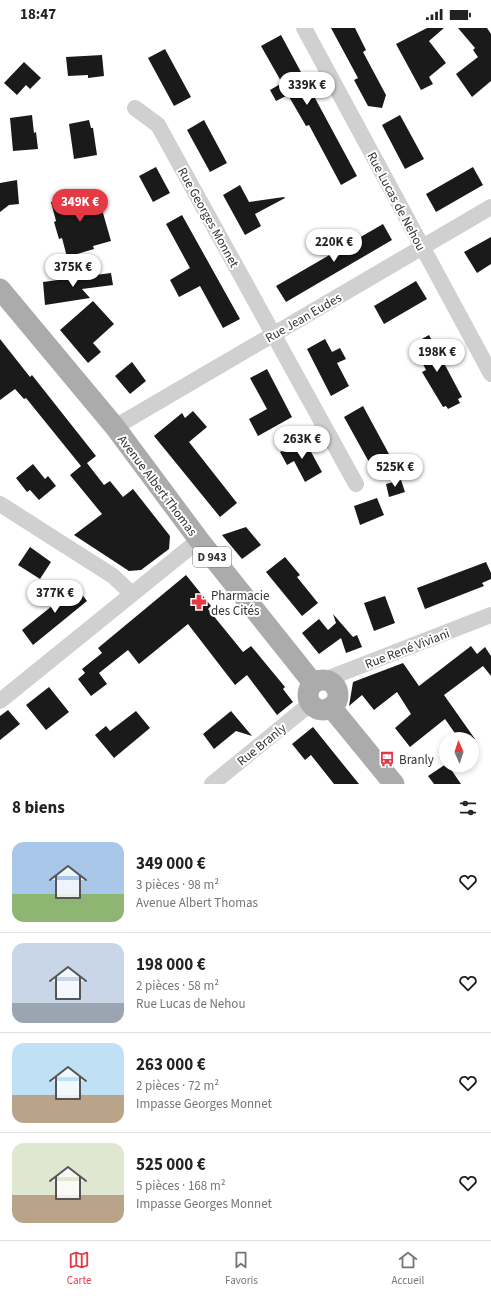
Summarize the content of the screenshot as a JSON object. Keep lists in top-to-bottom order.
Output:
{
  "streets": {
    "main road": ["Avenue Albert Thomas", "D 943"],
    "street": [
      "Rue Lucas de Nehou",
      "Rue Georges Monnet",
      "Rue Jean Eudes",
      "Rue René Viviani",
      "Rue Branly"
    ]
  },
  "crossings": [
    ["Rue Lucas de Nehou", "Rue Jean Eudes"],
    ["Rue Georges Monnet", "Rue Jean Eudes"],
    ["Rue Jean Eudes", "Avenue Albert Thomas"],
    ["Avenue Albert Thomas", "Rue René Viviani"],
    ["Avenue Albert Thomas", "Rue Branly"],
    ["Rue René Viviani", "Rue Branly"]
  ],
  "places": {
    "pharmacy": ["Pharmacie des Cités"],
    "bus stop": ["Branly"]
  },
  "north": "top",
  "page": {
    "status": "18:47",
    "price": [
      "339K €",
      "349K €",
      "220K €",
      "375K €",
      "198K €",
      "263K €",
      "525K €",
      "377K €"
    ],
    "heading": "8 biens",
    "list": [
      {
        "name": "349 000 €",
        "note": "3 pièces · 98 m² · Avenue Albert Thomas"
      },
      {
        "name": "198 000 €",
        "note": "2 pièces · 58 m² · Rue Lucas de Nehou"
      },
      {
        "name": "263 000 €",
        "note": "2 pièces · 72 m² · Impasse Georges Monnet"
      },
      {
        "name": "525 000 €",
        "note": "5 pièces · 168 m² · Impasse Georges Monnet"
      }
    ],
    "tabs": ["Carte", "Favoris", "Accueil"]
  }
}
